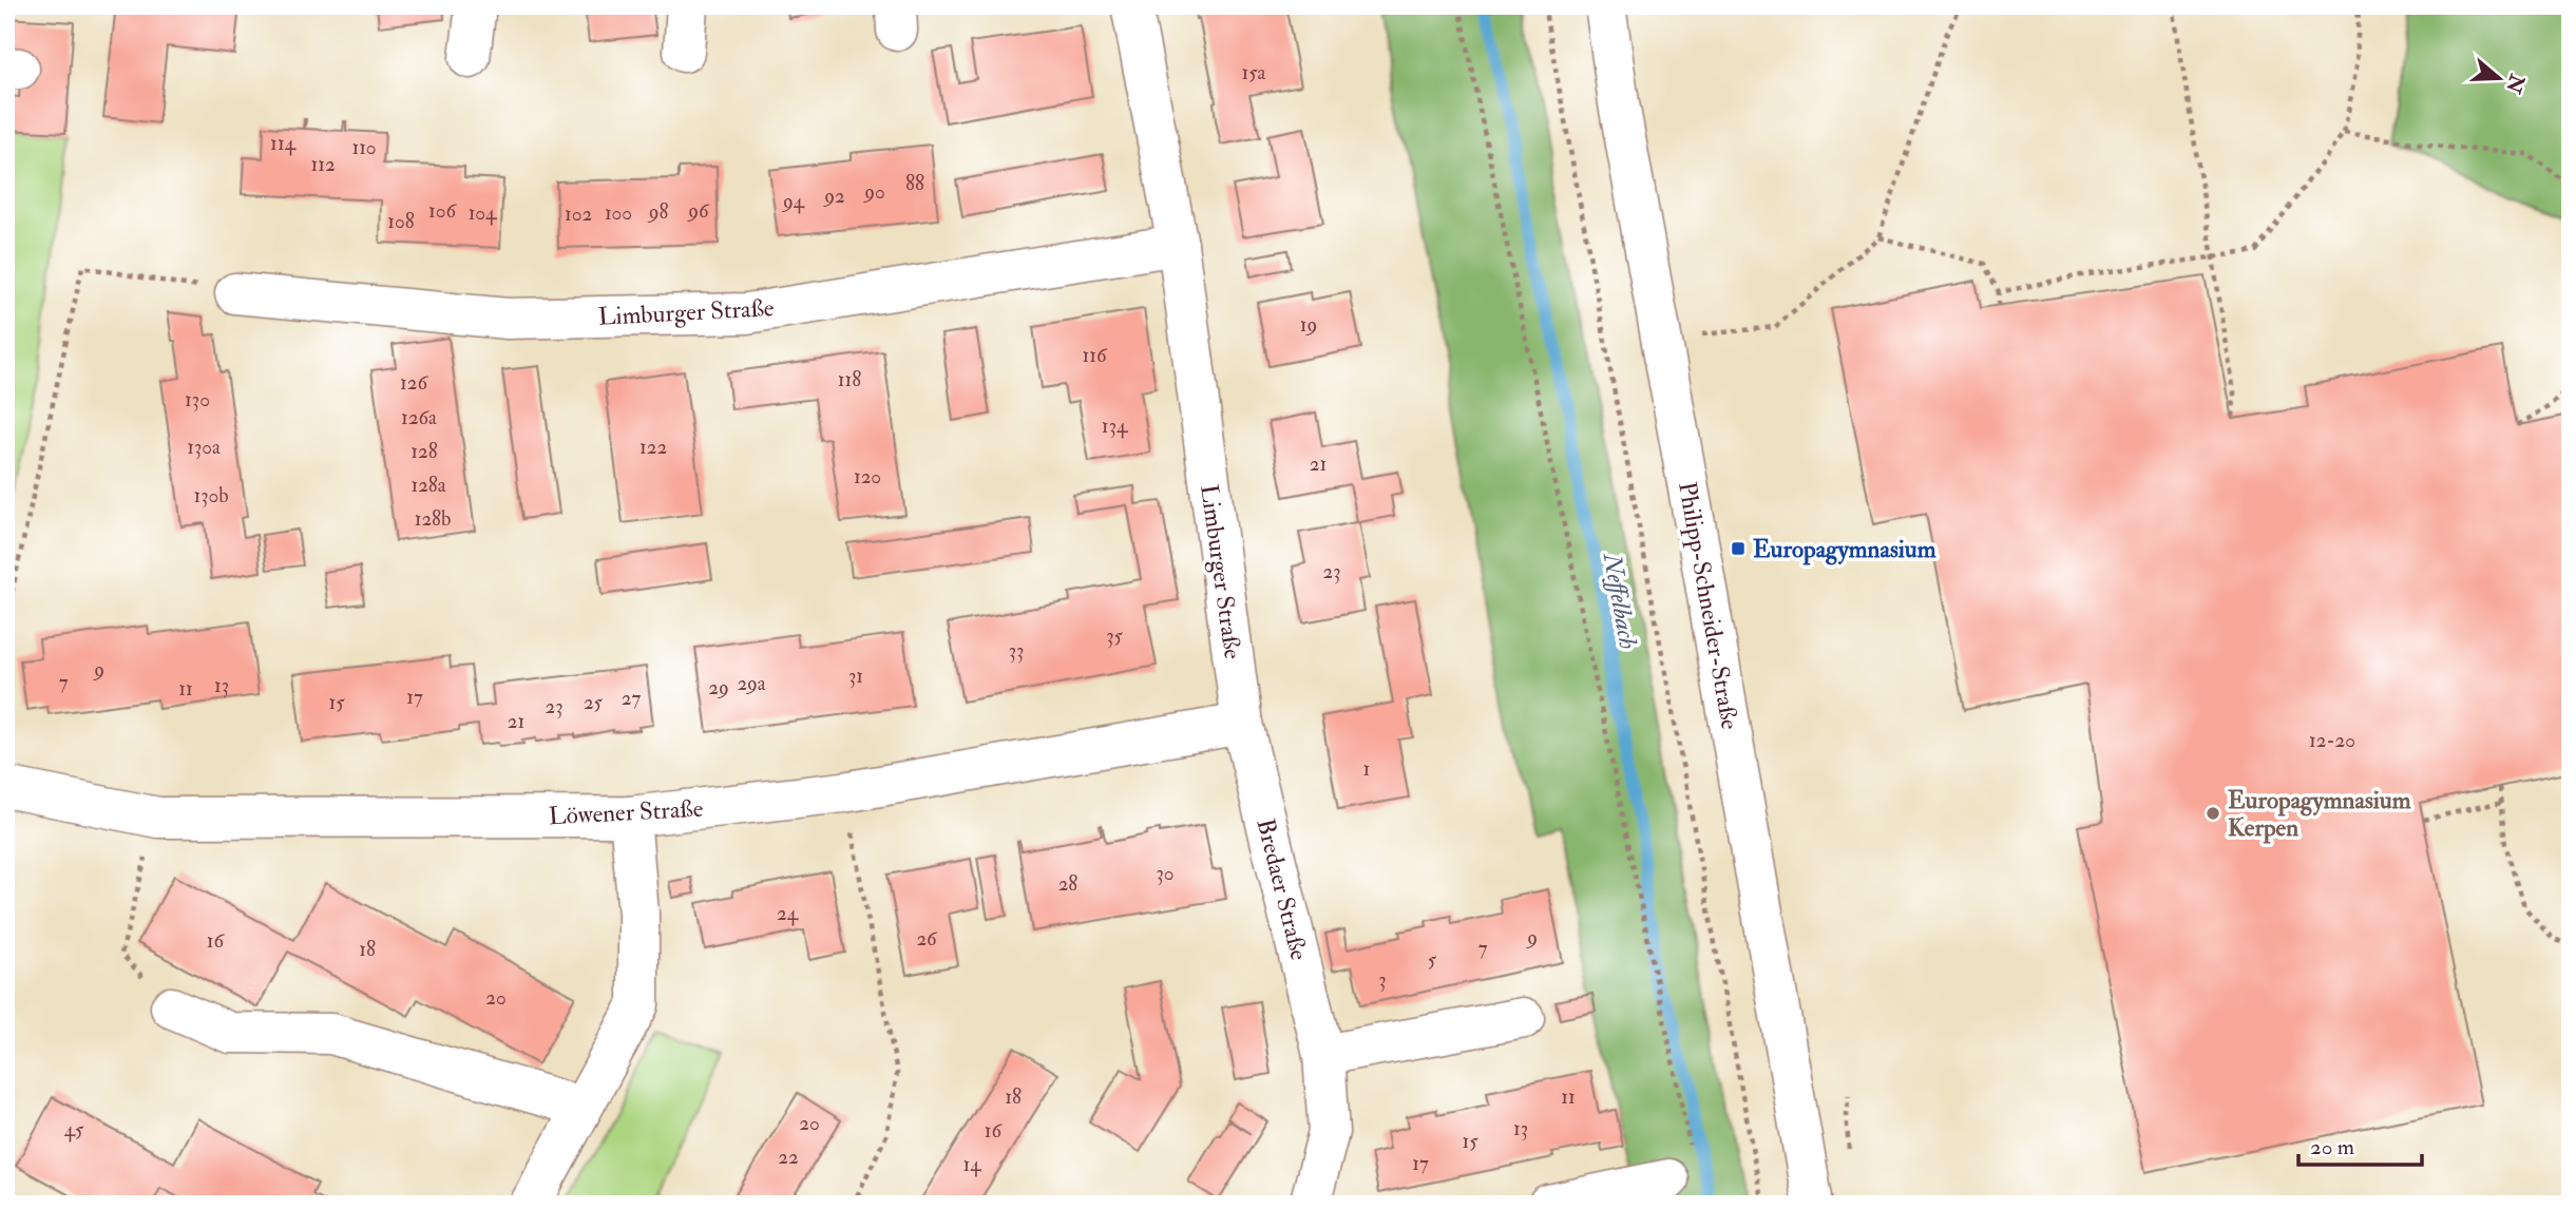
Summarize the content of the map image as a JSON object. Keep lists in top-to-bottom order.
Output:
{
  "streets": {
    "street": [
      "Limburger Straße",
      "Philipp-Schneider-Straße",
      "Löwener Straße",
      "Bredaer Straße"
    ]
  },
  "crossings": [
    ["Limburger Straße", "Löwener Straße"],
    ["Limburger Straße", "Bredaer Straße"],
    ["Löwener Straße", "Bredaer Straße"]
  ],
  "water": ["Neffelbach"],
  "places": {
    "transit": ["Europagymnasium"],
    "other": ["Europagymnasium Kerpen"]
  },
  "house_numbers": [
    "15a",
    "114",
    "110",
    "112",
    "88",
    "90",
    "92",
    "94",
    "106",
    "96",
    "98",
    "104",
    "100",
    "102",
    "108",
    "19",
    "116",
    "118",
    "126",
    "130",
    "126a",
    "134",
    "130a",
    "122",
    "128",
    "21",
    "120",
    "128a",
    "130b",
    "128b",
    "23",
    "35",
    "33",
    "9",
    "31",
    "7",
    "29a",
    "13",
    "29",
    "11",
    "17",
    "27",
    "15",
    "25",
    "23",
    "21",
    "12-20",
    "1",
    "30",
    "28",
    "24",
    "9",
    "26",
    "16",
    "7",
    "18",
    "5",
    "3",
    "20",
    "18",
    "11",
    "20",
    "13",
    "45",
    "16",
    "15",
    "22",
    "17",
    "14"
  ],
  "scale_bar": "20 m",
  "north": "right"
}
